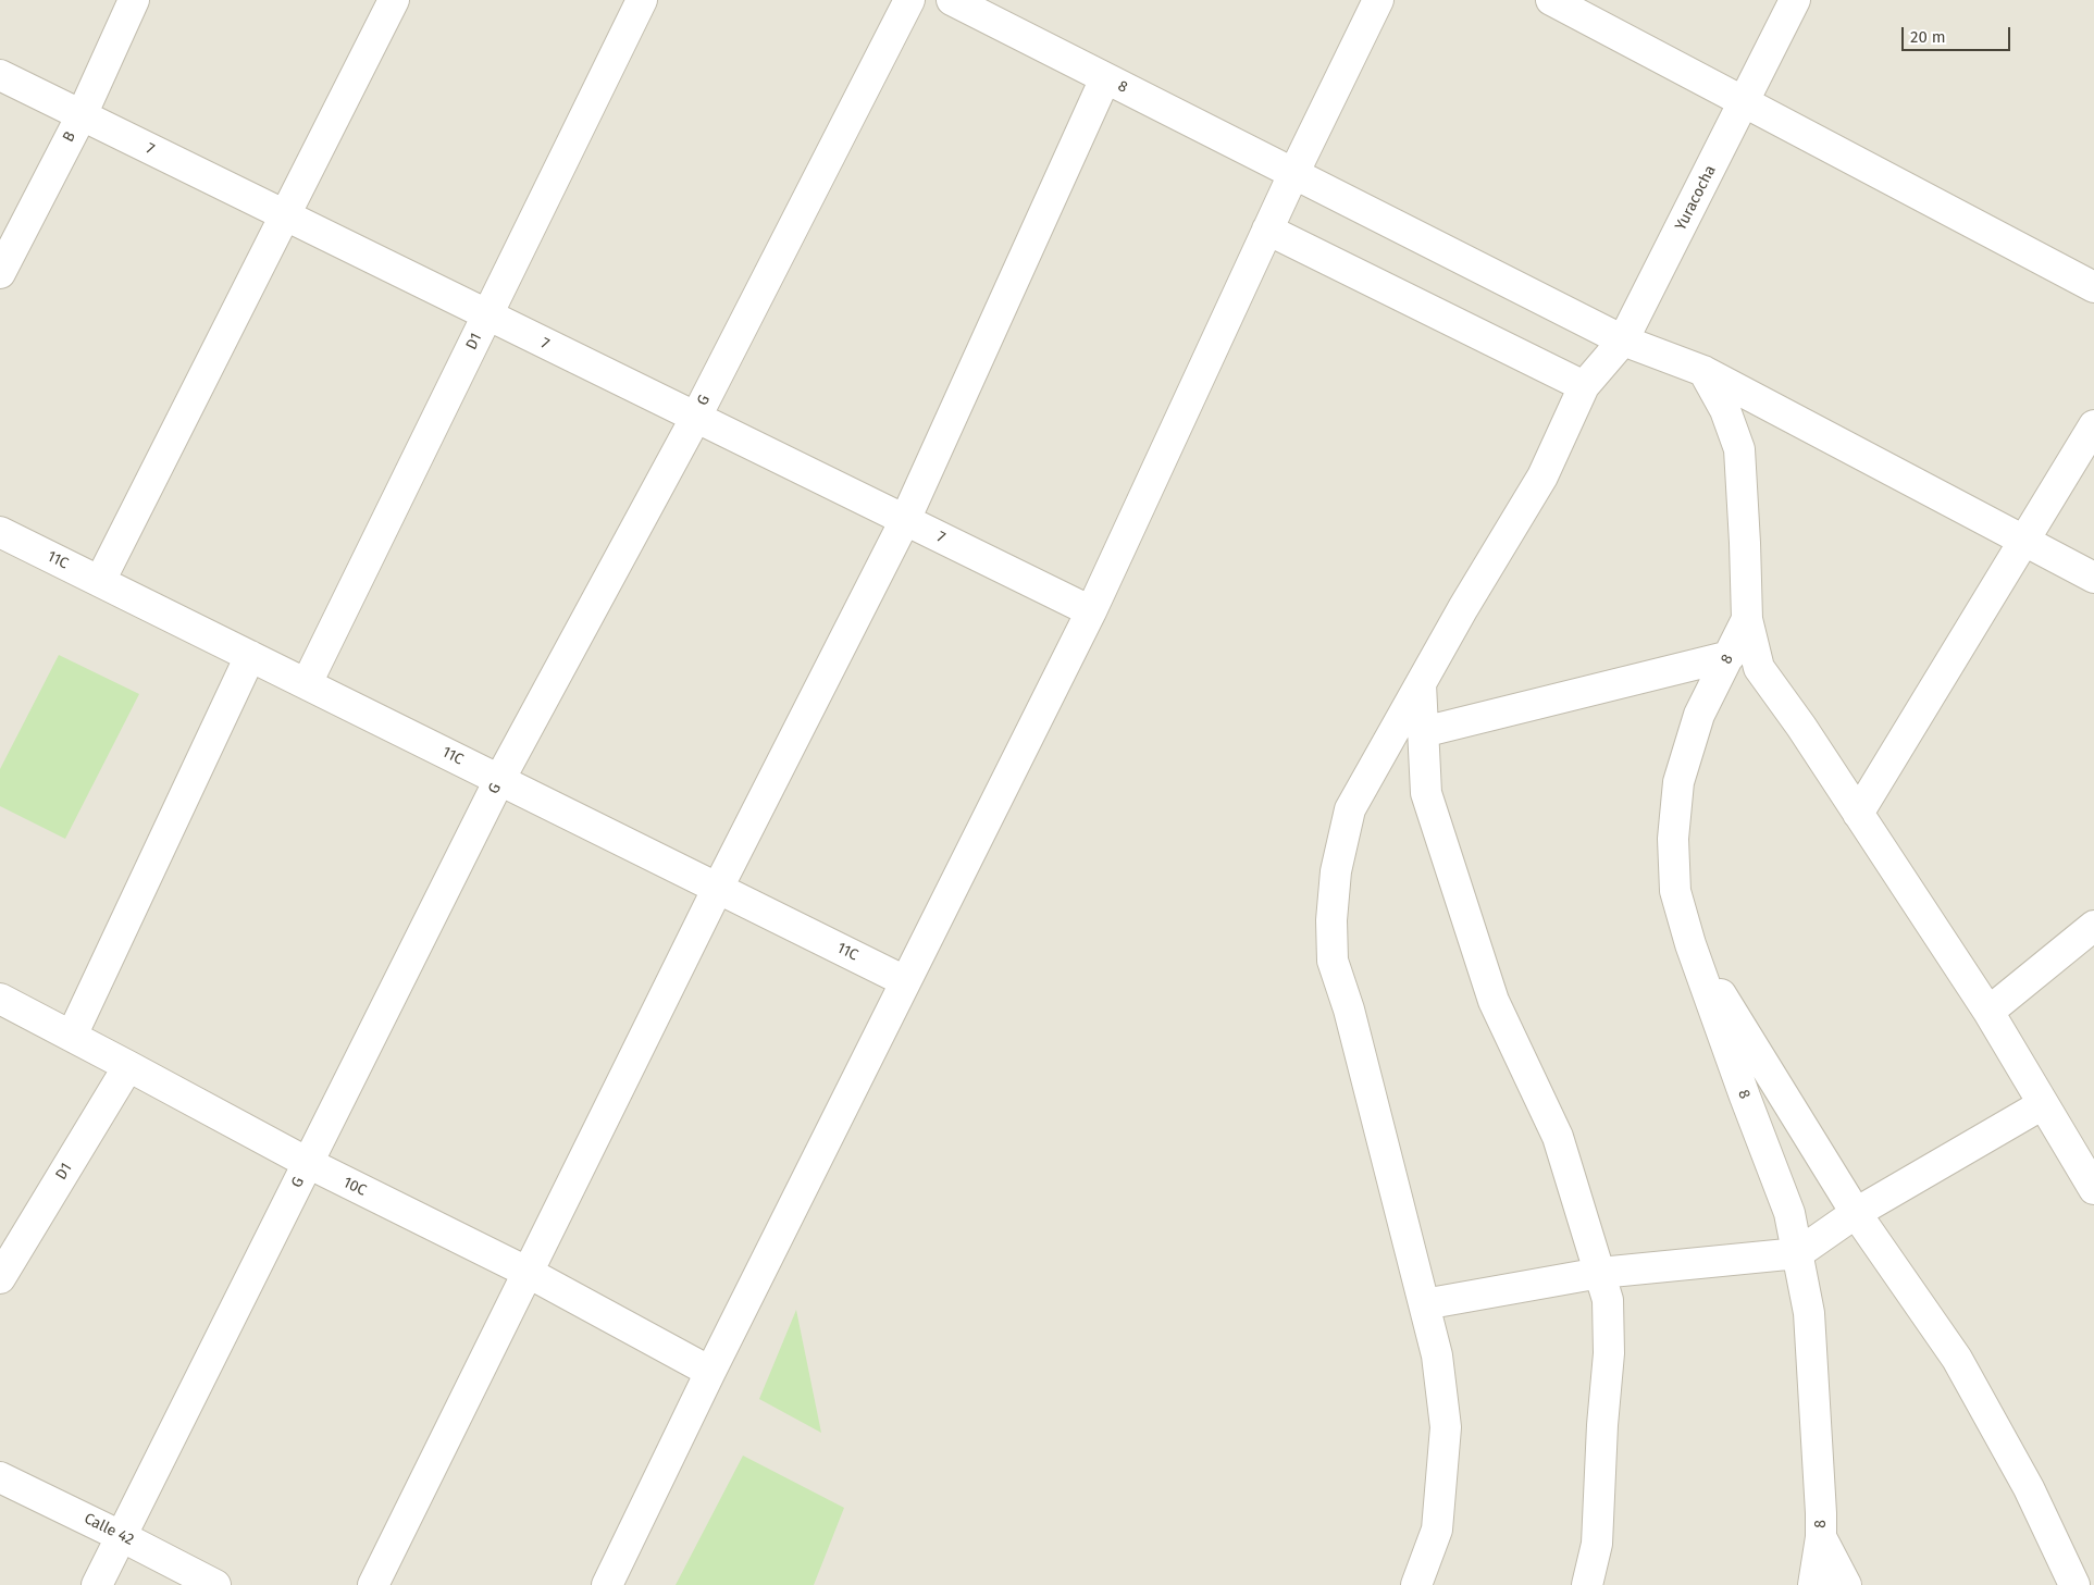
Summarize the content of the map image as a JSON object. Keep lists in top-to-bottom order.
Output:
{
  "streets": {
    "street": [
      "8",
      "B",
      "7",
      "Yuracocha",
      "D1",
      "G",
      "11C",
      "10C",
      "Calle 42"
    ]
  },
  "crossings": [
    ["8", "Yuracocha"],
    ["B", "7"],
    ["7", "D1"],
    ["7", "G"],
    ["D1", "11C"],
    ["D1", "10C"],
    ["G", "11C"],
    ["G", "10C"],
    ["G", "Calle 42"]
  ],
  "scale_bar": "20 m"
}
